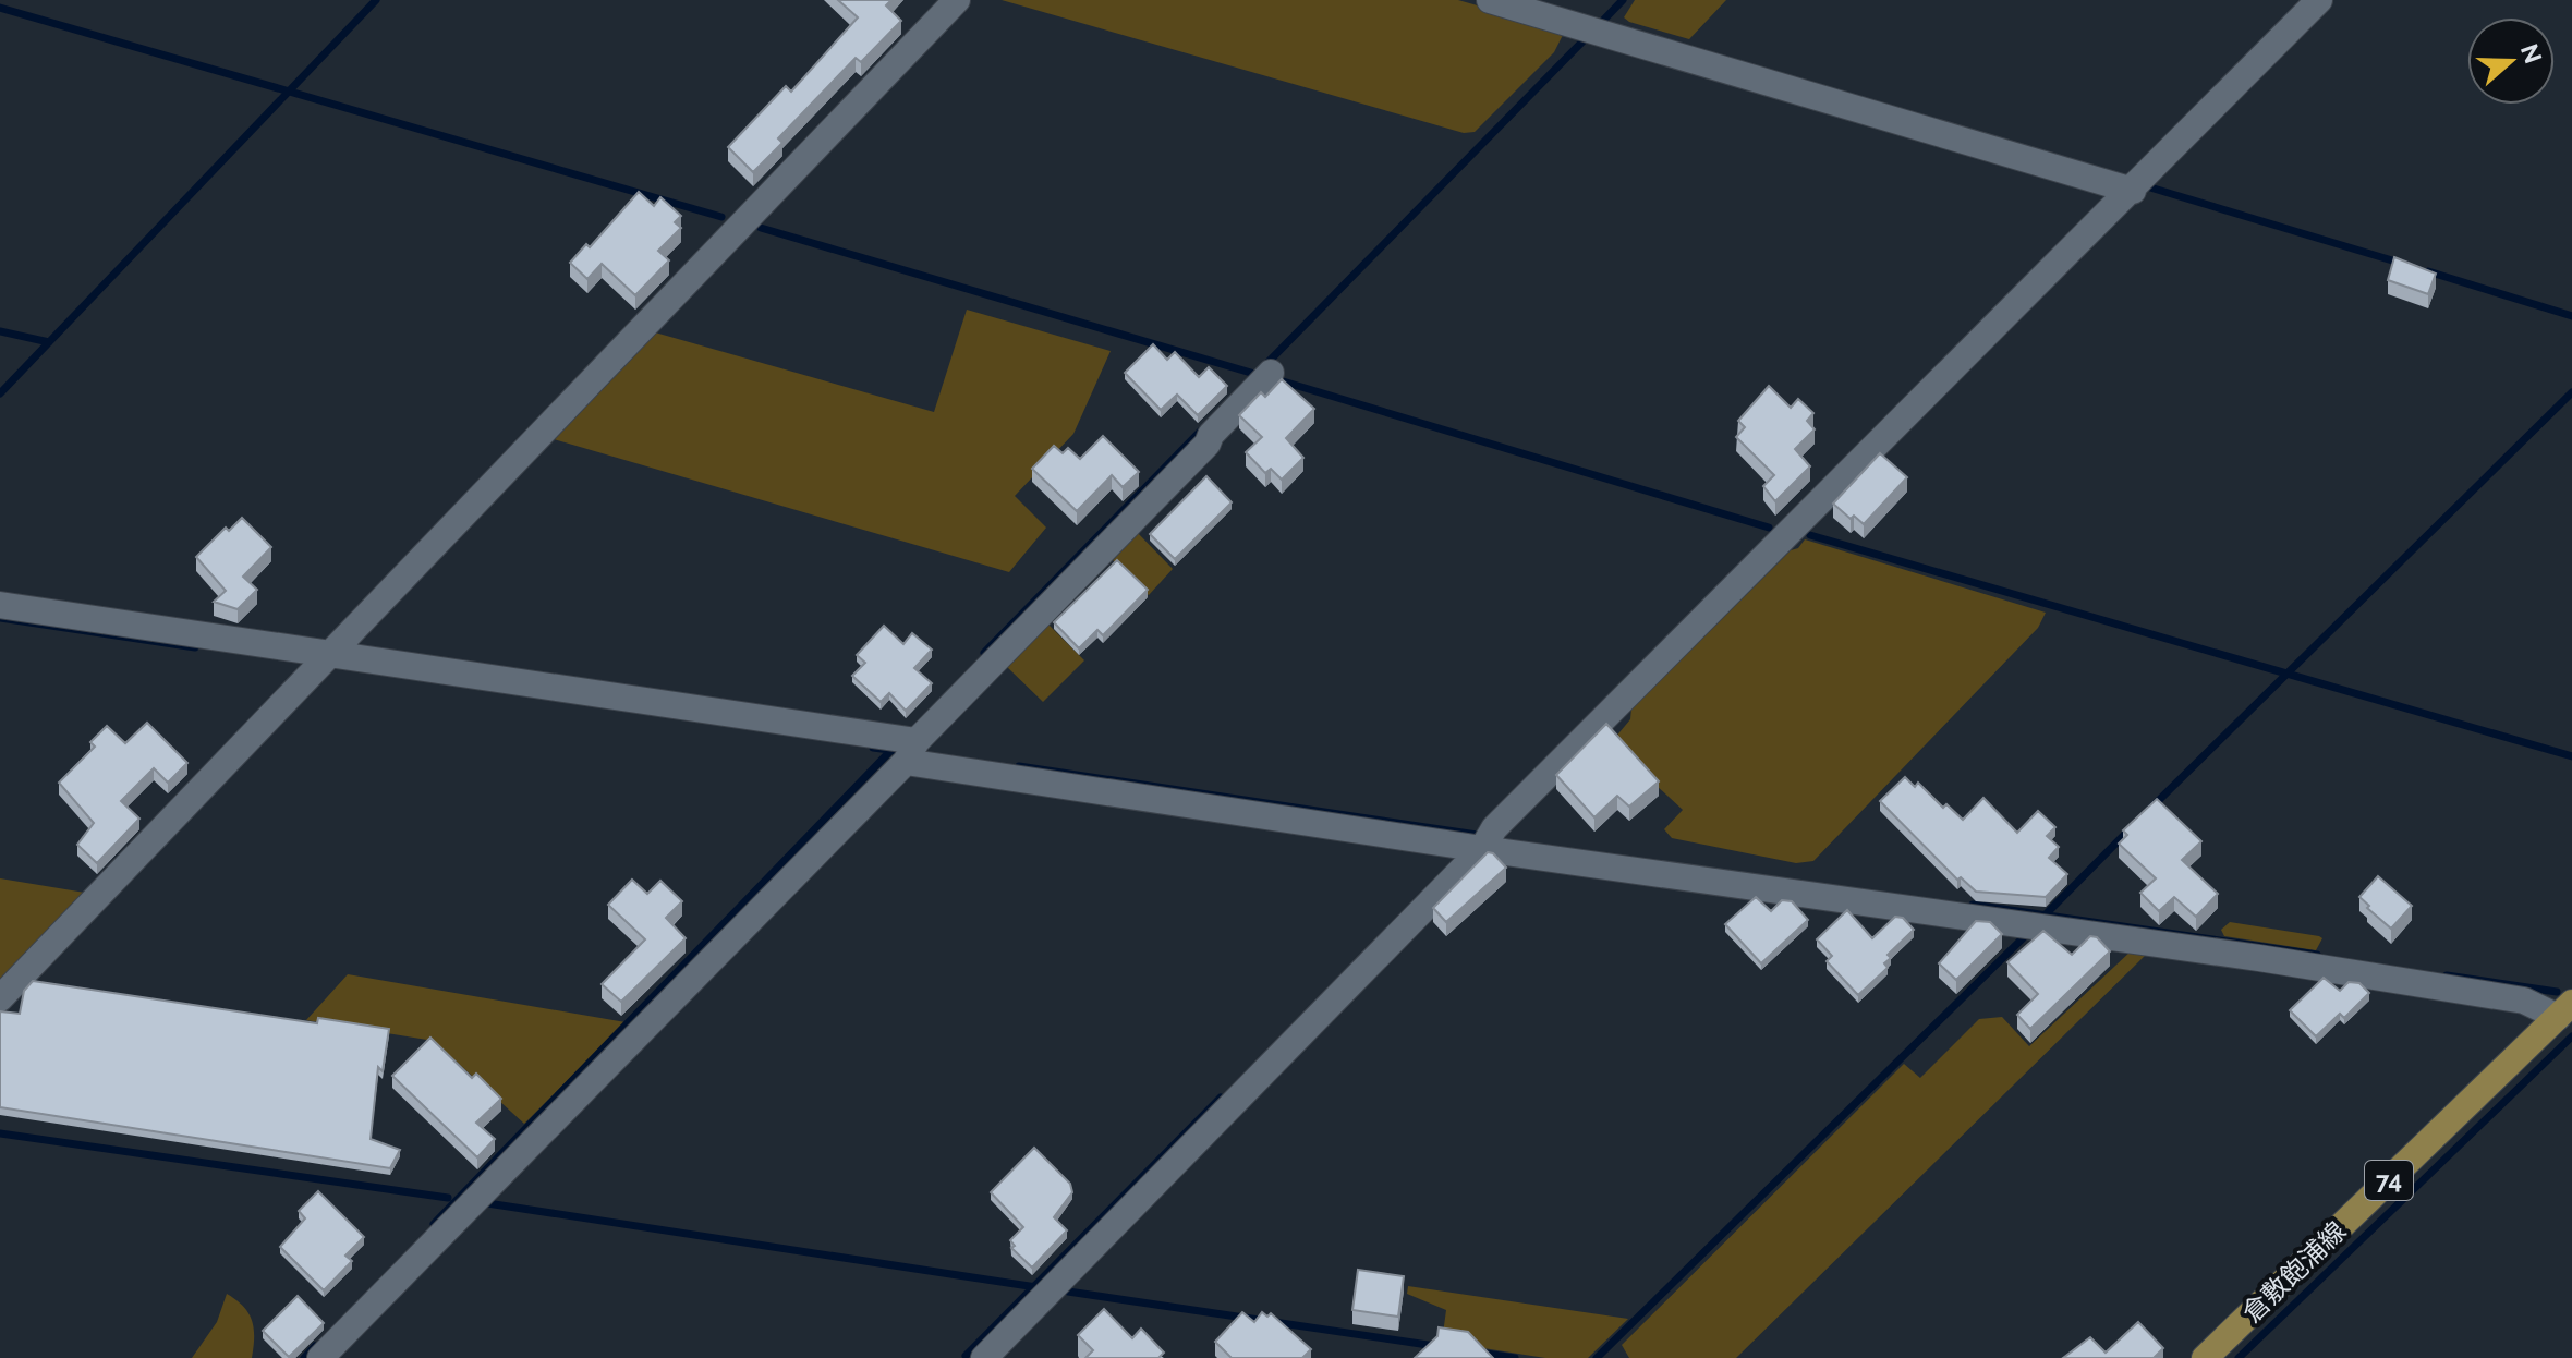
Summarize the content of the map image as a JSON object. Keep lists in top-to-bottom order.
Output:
{
  "streets": {
    "main road": ["74", "倉敷飽浦線"]
  },
  "north": "right"
}
